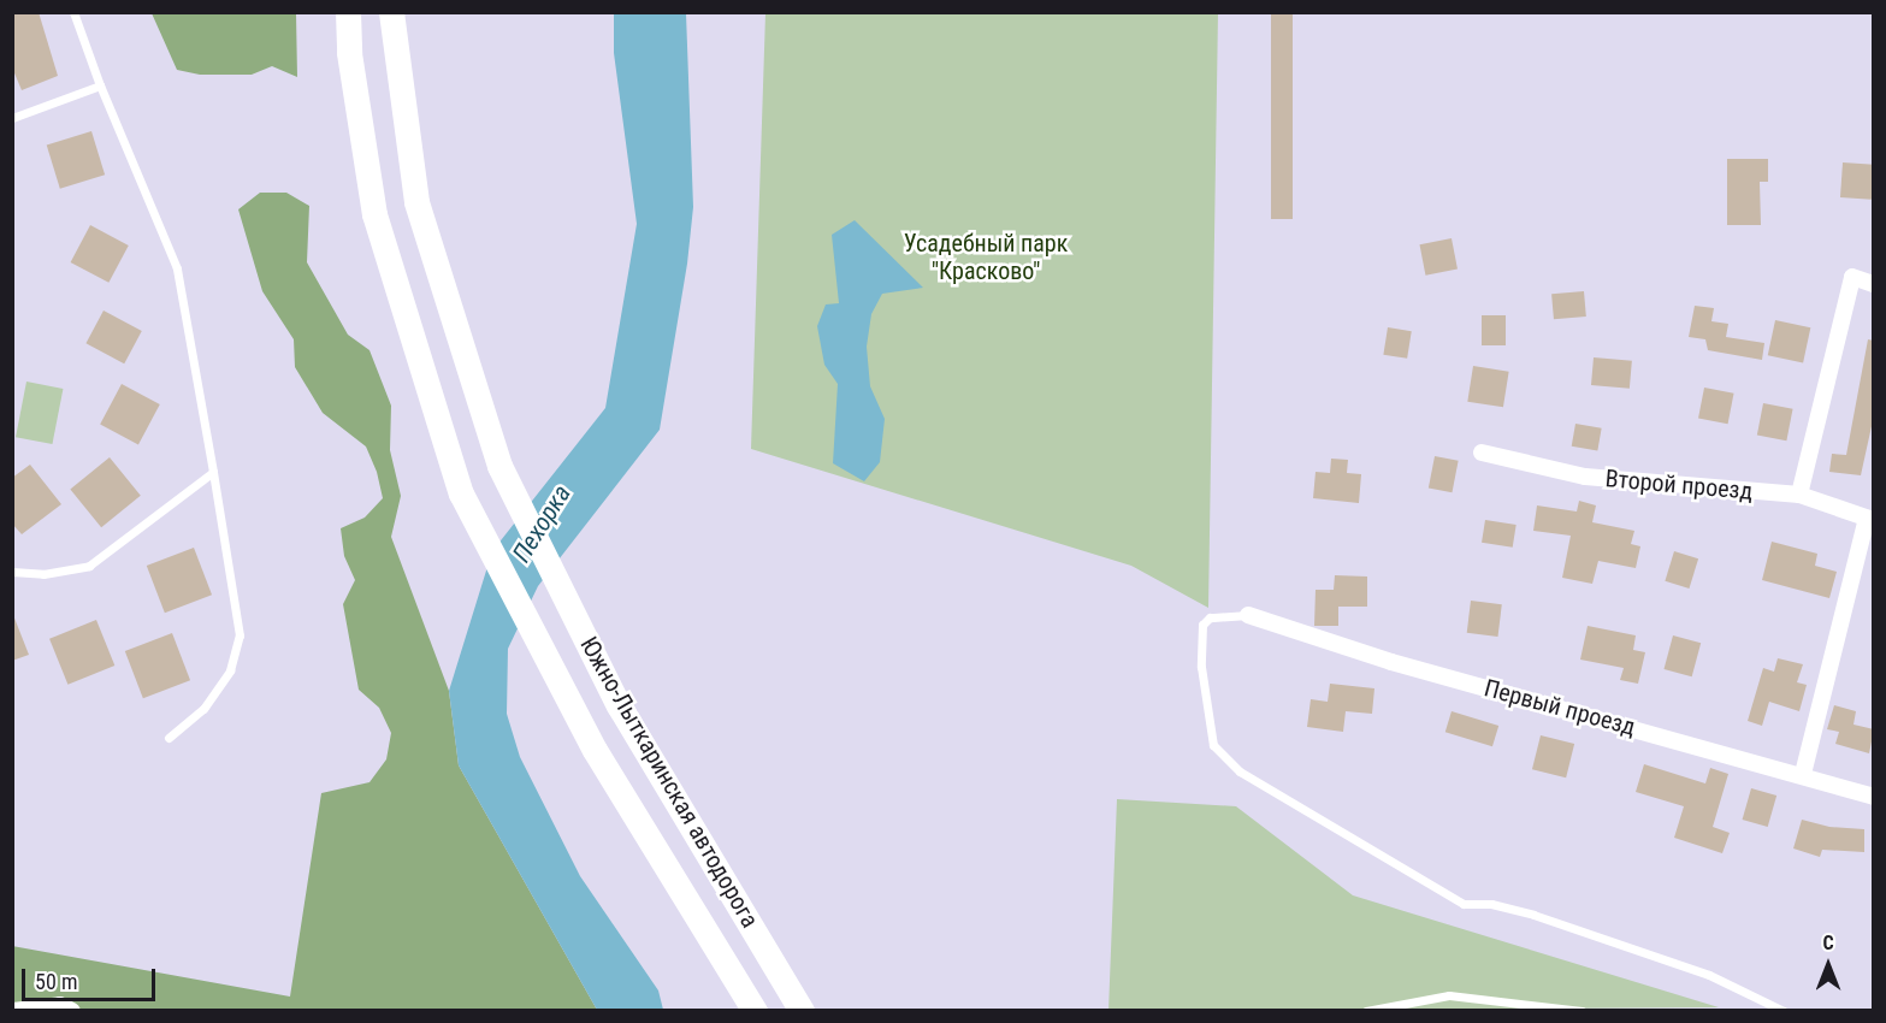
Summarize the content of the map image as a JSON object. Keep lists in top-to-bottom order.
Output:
{
  "streets": {
    "main road": ["Южно-Лыткаринская автодорога"],
    "street": ["Второй проезд", "Первый проезд"]
  },
  "water": ["Пехорка"],
  "parks": ["Усадебный парк \"Красково\""],
  "scale_bar": "50 m",
  "north": "top"
}
